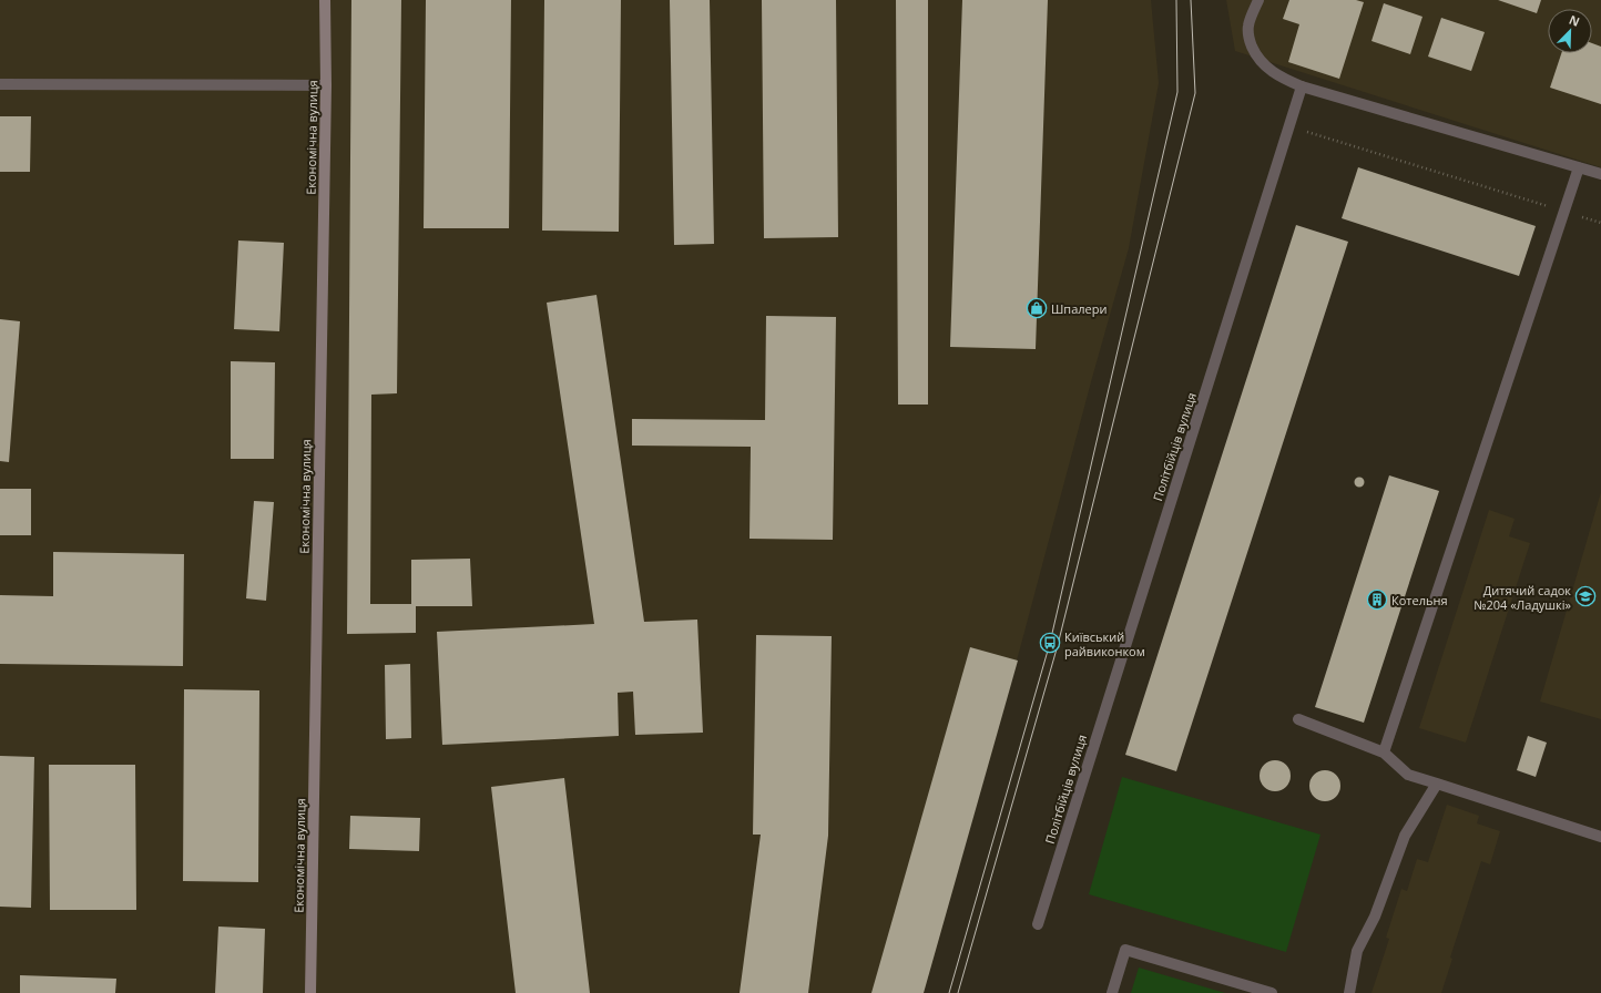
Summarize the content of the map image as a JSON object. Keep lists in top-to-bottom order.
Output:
{
  "streets": {
    "street": ["Економічна вулиця", "Політбійців вулиця"]
  },
  "places": {
    "shop": ["Шпалери"],
    "school or university": ["Дитячий садок №204 «Ладушкі»"],
    "building": ["Котельня"],
    "bus stop": ["Київський райвиконком"]
  },
  "north": "top right"
}
